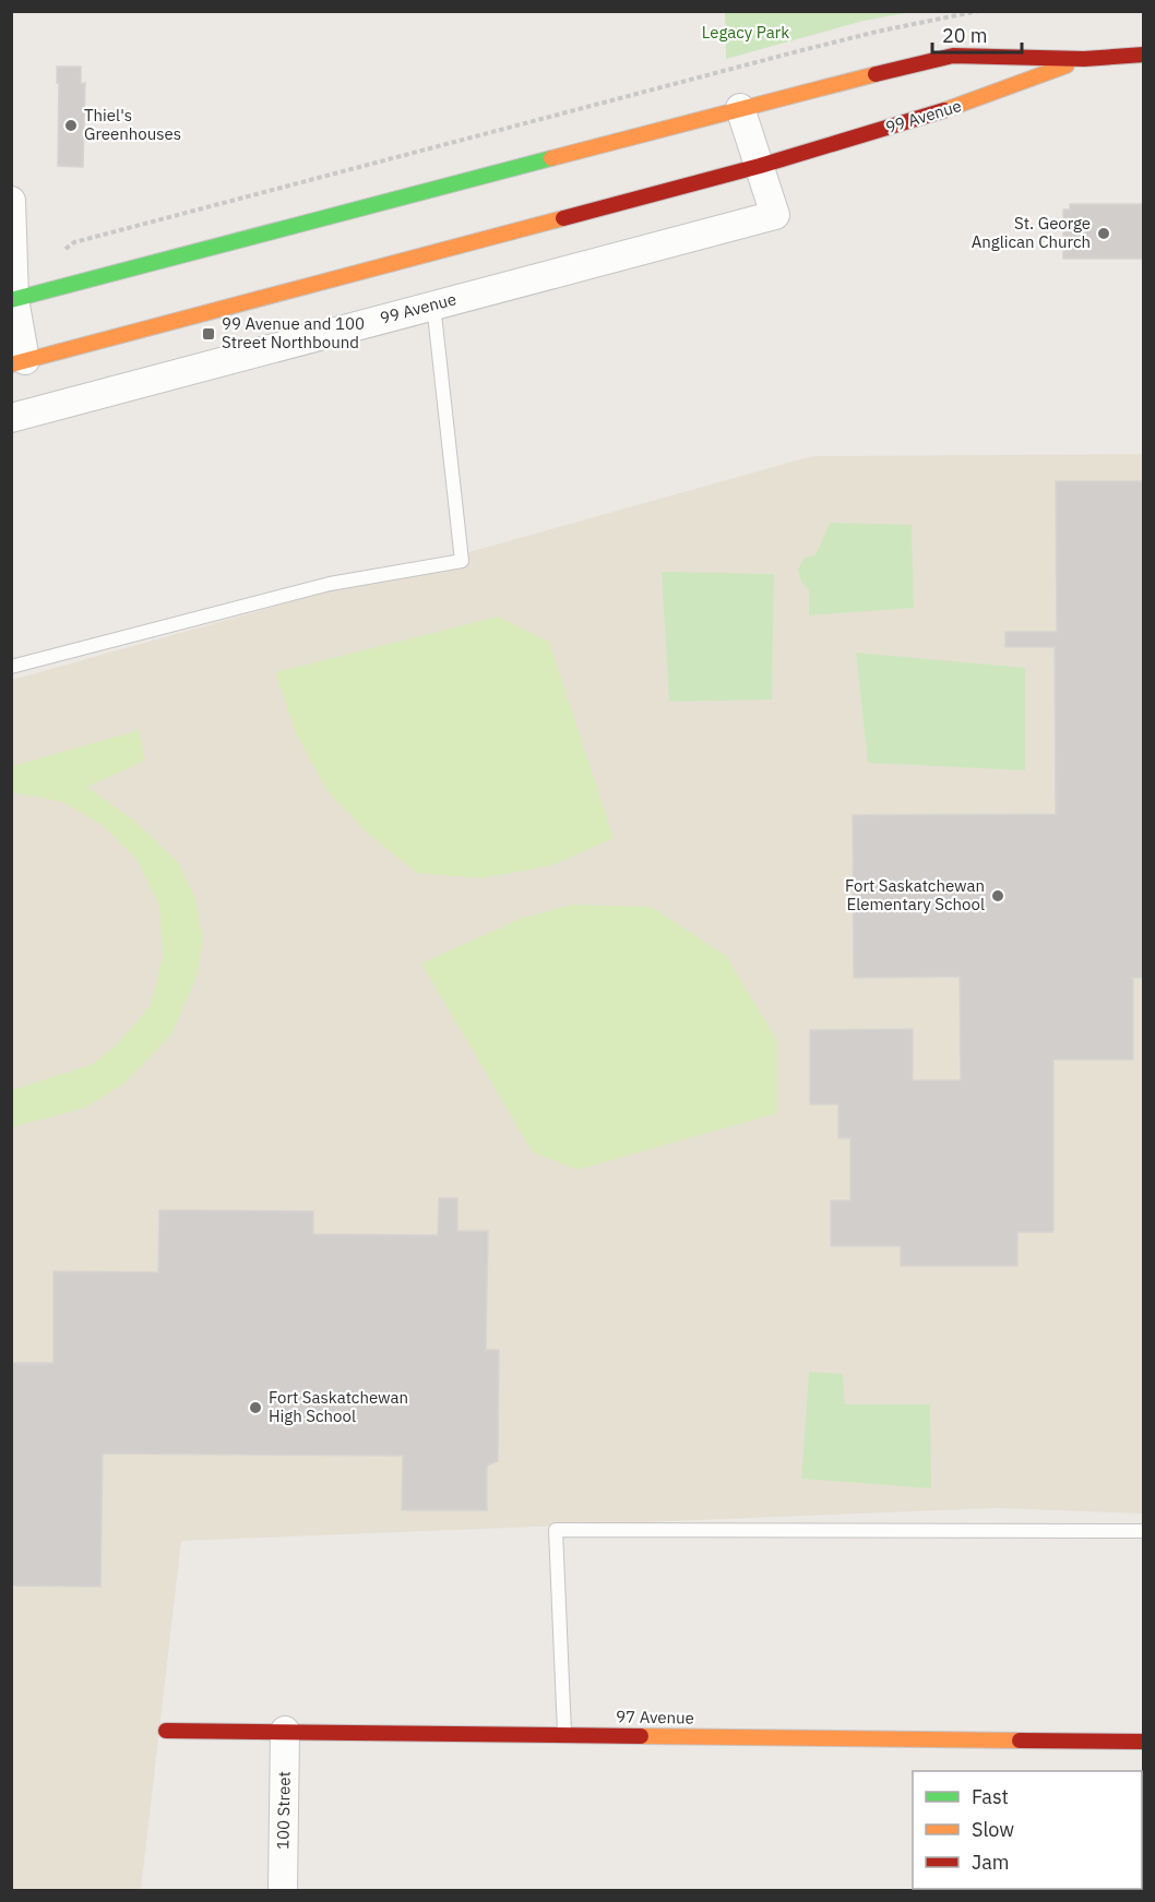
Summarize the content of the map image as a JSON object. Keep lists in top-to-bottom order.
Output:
{
  "streets": {
    "main road": ["99 Avenue", "97 Avenue"],
    "street": ["100 Street"]
  },
  "crossings": [
    ["97 Avenue", "100 Street"]
  ],
  "parks": ["Legacy Park"],
  "places": {
    "other": [
      "Thiel's Greenhouses",
      "St. George Anglican Church",
      "Fort Saskatchewan Elementary School",
      "Fort Saskatchewan High School"
    ],
    "transit": ["99 Avenue and 100 Street Northbound"]
  },
  "legend": ["Fast", "Slow", "Jam"],
  "scale_bar": "20 m"
}
